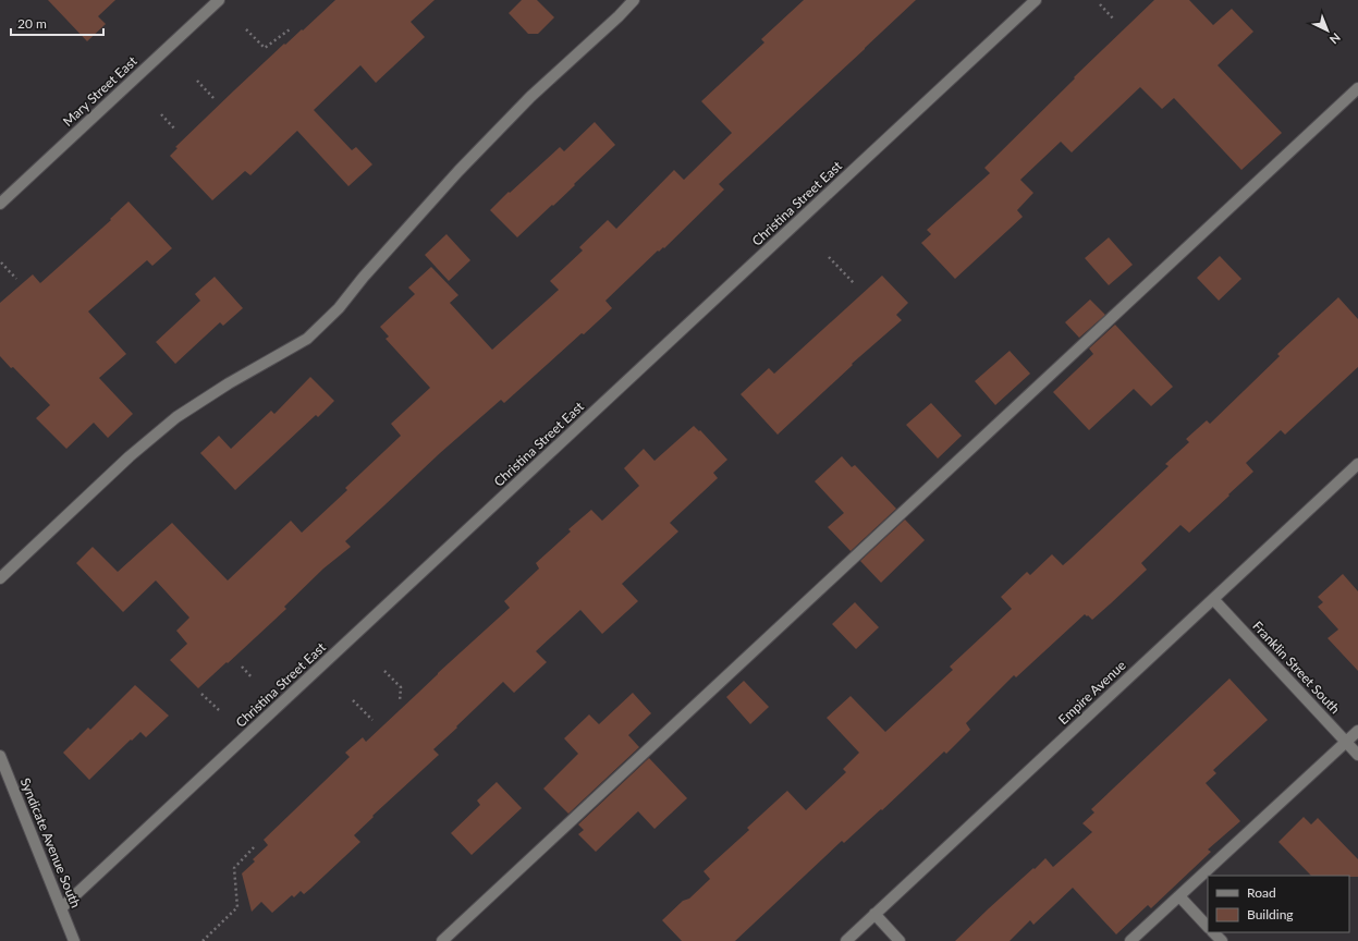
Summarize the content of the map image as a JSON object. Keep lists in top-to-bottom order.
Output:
{
  "streets": {
    "street": [
      "Mary Street East",
      "Christina Street East",
      "Franklin Street South",
      "Empire Avenue",
      "Syndicate Avenue South"
    ]
  },
  "crossings": [
    ["Christina Street East", "Syndicate Avenue South"],
    ["Franklin Street South", "Empire Avenue"]
  ],
  "legend": ["Road", "Building"],
  "scale_bar": "20 m",
  "north": "bottom right"
}
